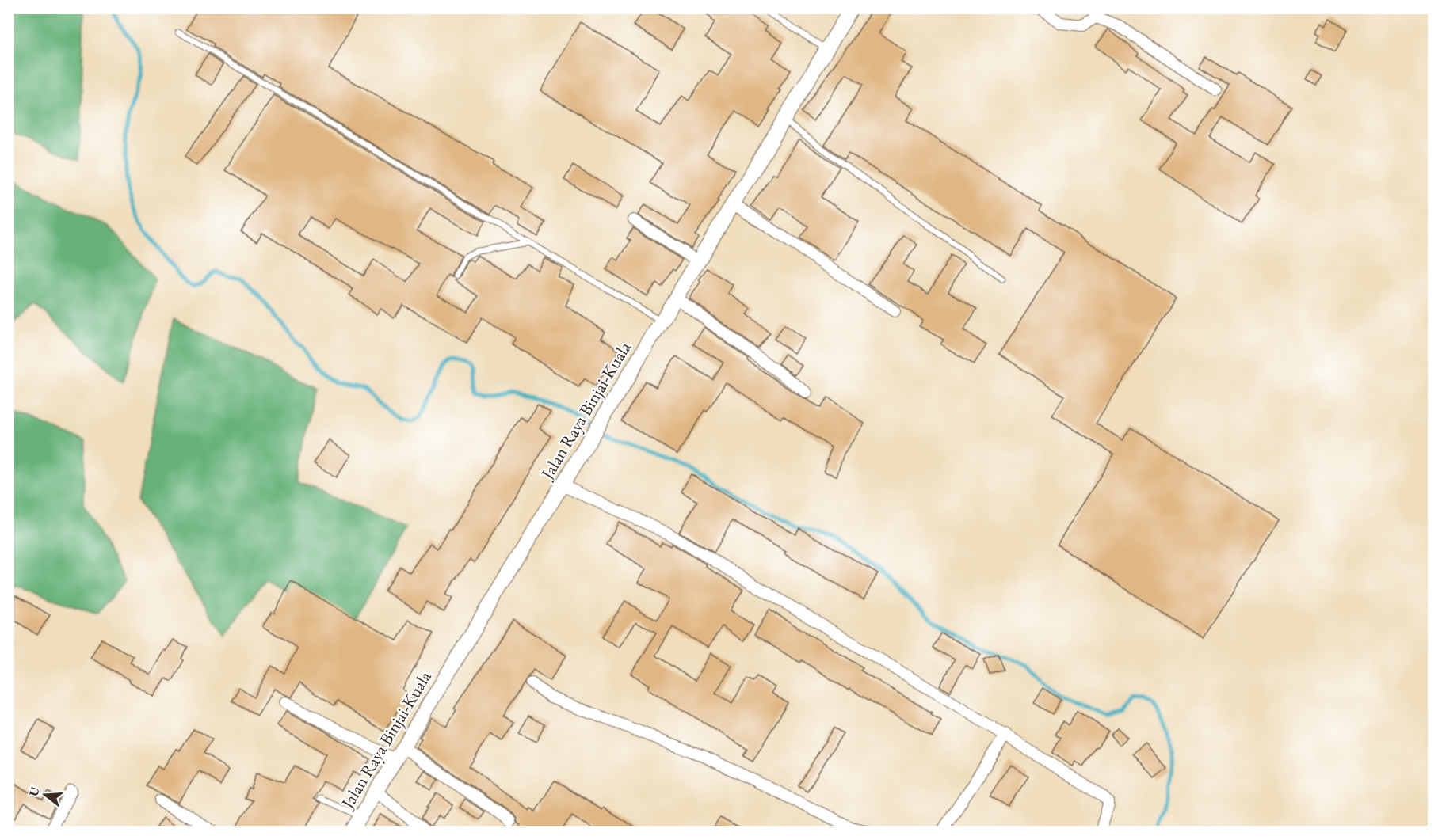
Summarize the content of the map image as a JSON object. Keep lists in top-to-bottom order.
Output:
{
  "streets": {
    "main road": ["Jalan Raya Binjai-Kuala"]
  },
  "north": "left"
}
